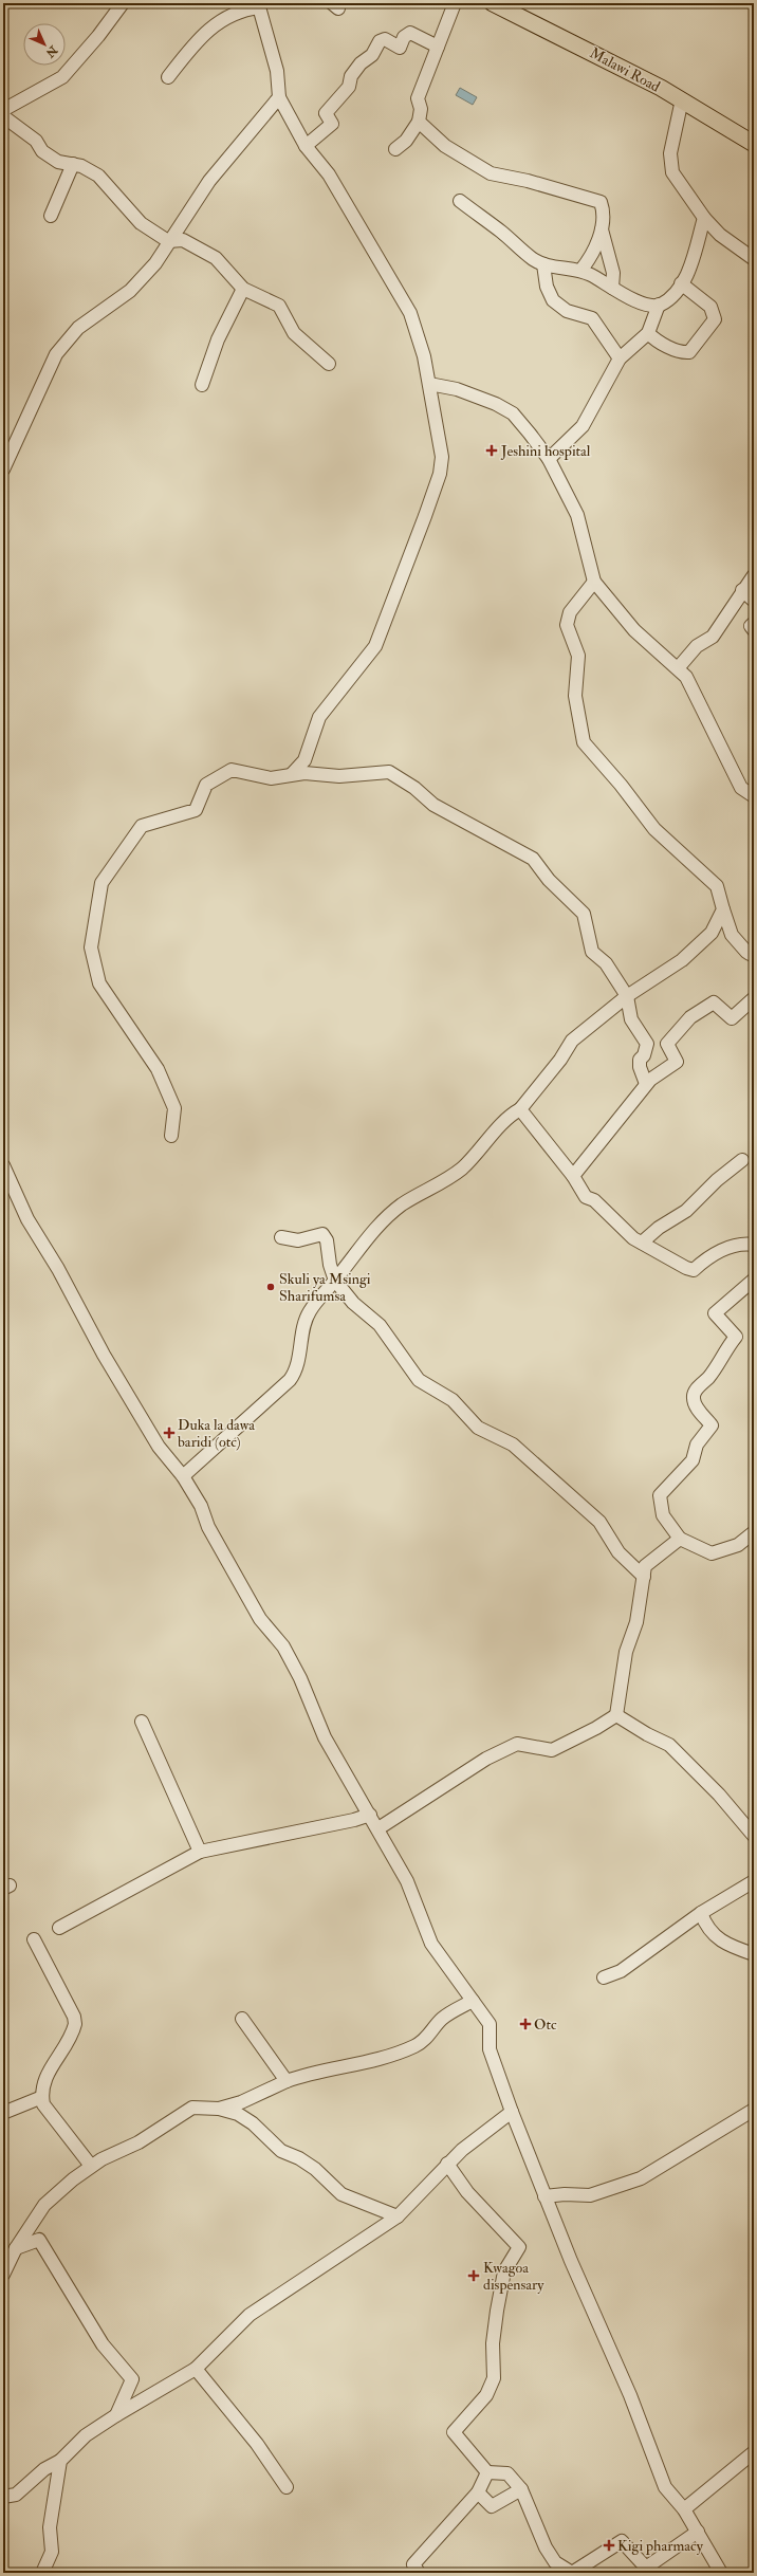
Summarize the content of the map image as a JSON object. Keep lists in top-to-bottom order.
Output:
{
  "streets": {
    "main road": ["Malawi Road"]
  },
  "places": {
    "health": [
      "Jeshini hospital",
      "Duka la dawa baridi (otc)",
      "Otc",
      "Kwagoa dispensary",
      "Kigi pharmacy"
    ],
    "other": ["Skuli ya Msingi Sharifumsa"]
  },
  "north": "bottom right"
}
